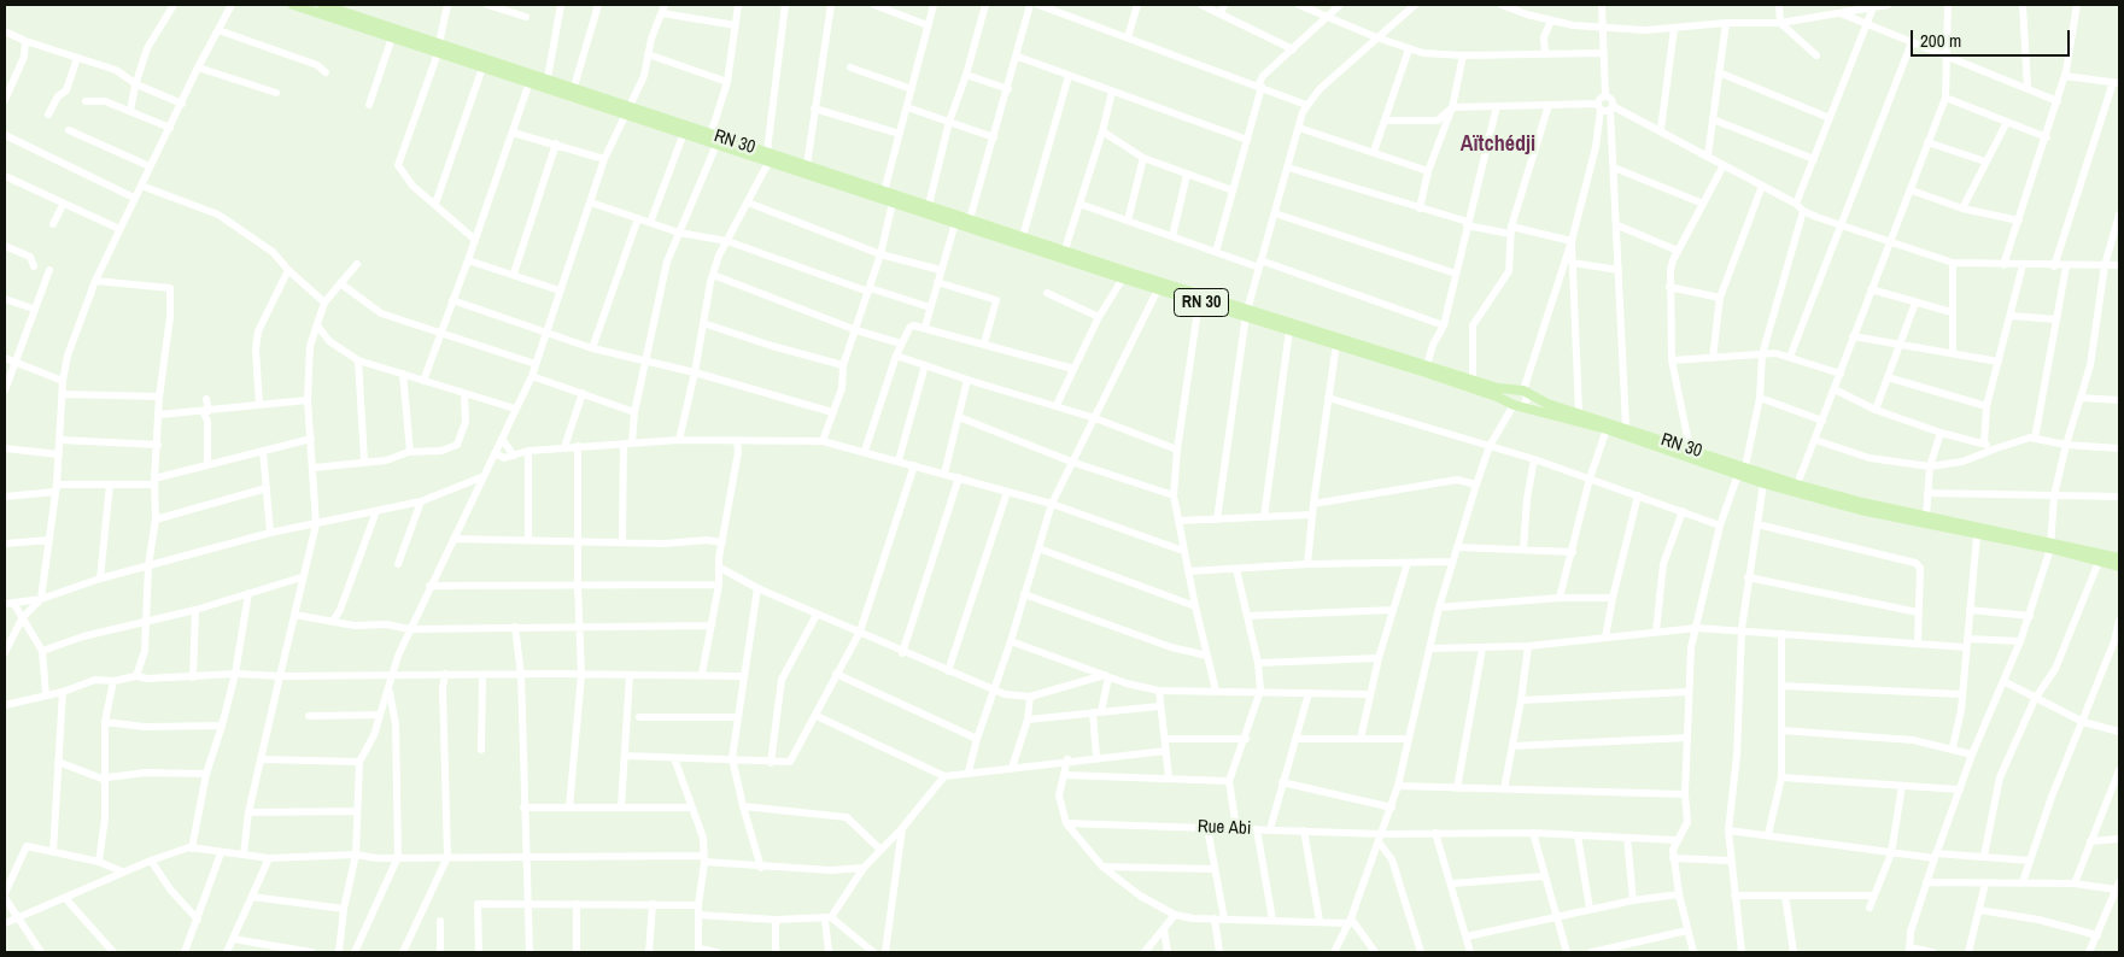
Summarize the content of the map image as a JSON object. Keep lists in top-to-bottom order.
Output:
{
  "streets": {
    "main road": ["RN 30"],
    "street": ["Rue Abi"]
  },
  "districts": ["Aïtchédji"],
  "scale_bar": "200 m"
}
